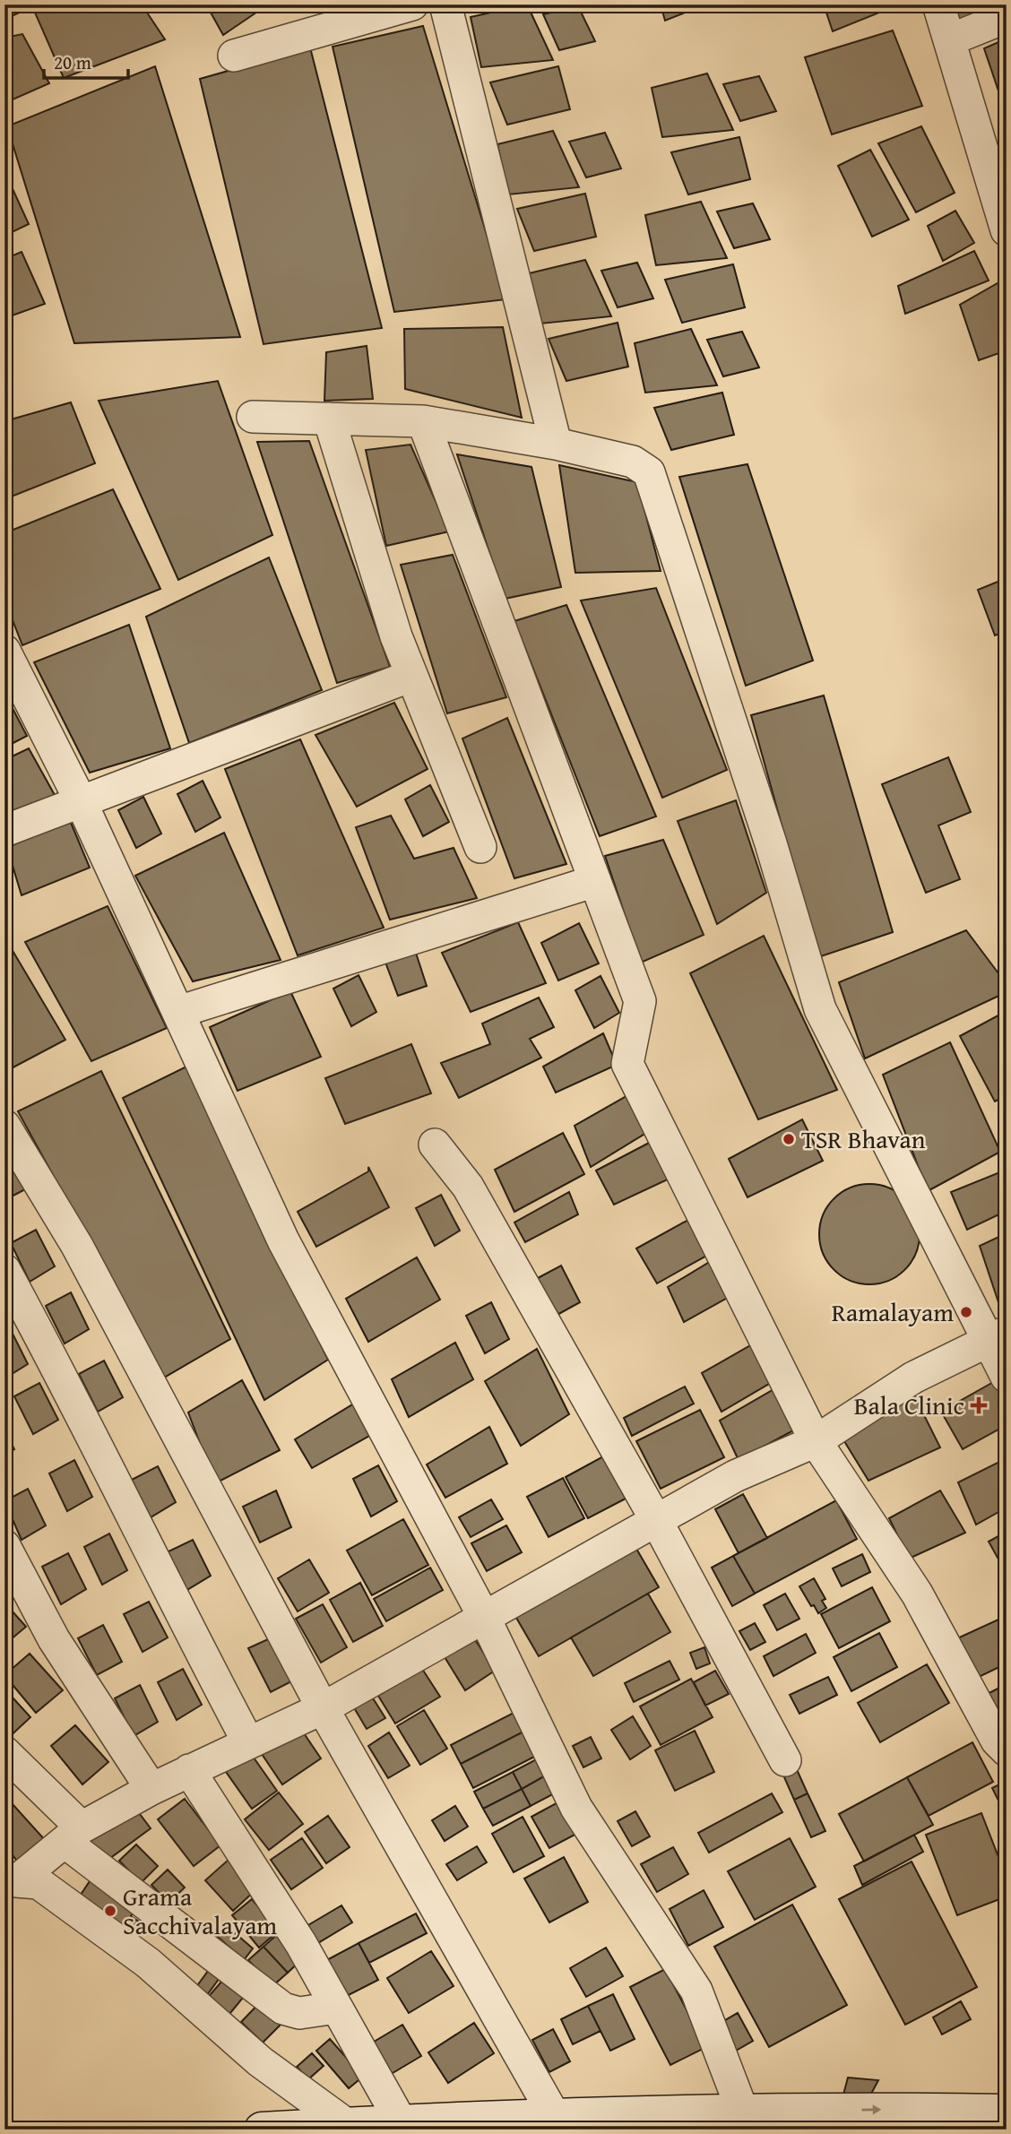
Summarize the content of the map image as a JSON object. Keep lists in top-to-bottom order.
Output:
{
  "places": {
    "other": ["TSR Bhavan", "Ramalayam", "Grama Sacchivalayam"],
    "health": ["Bala Clinic"]
  },
  "scale_bar": "20 m"
}
